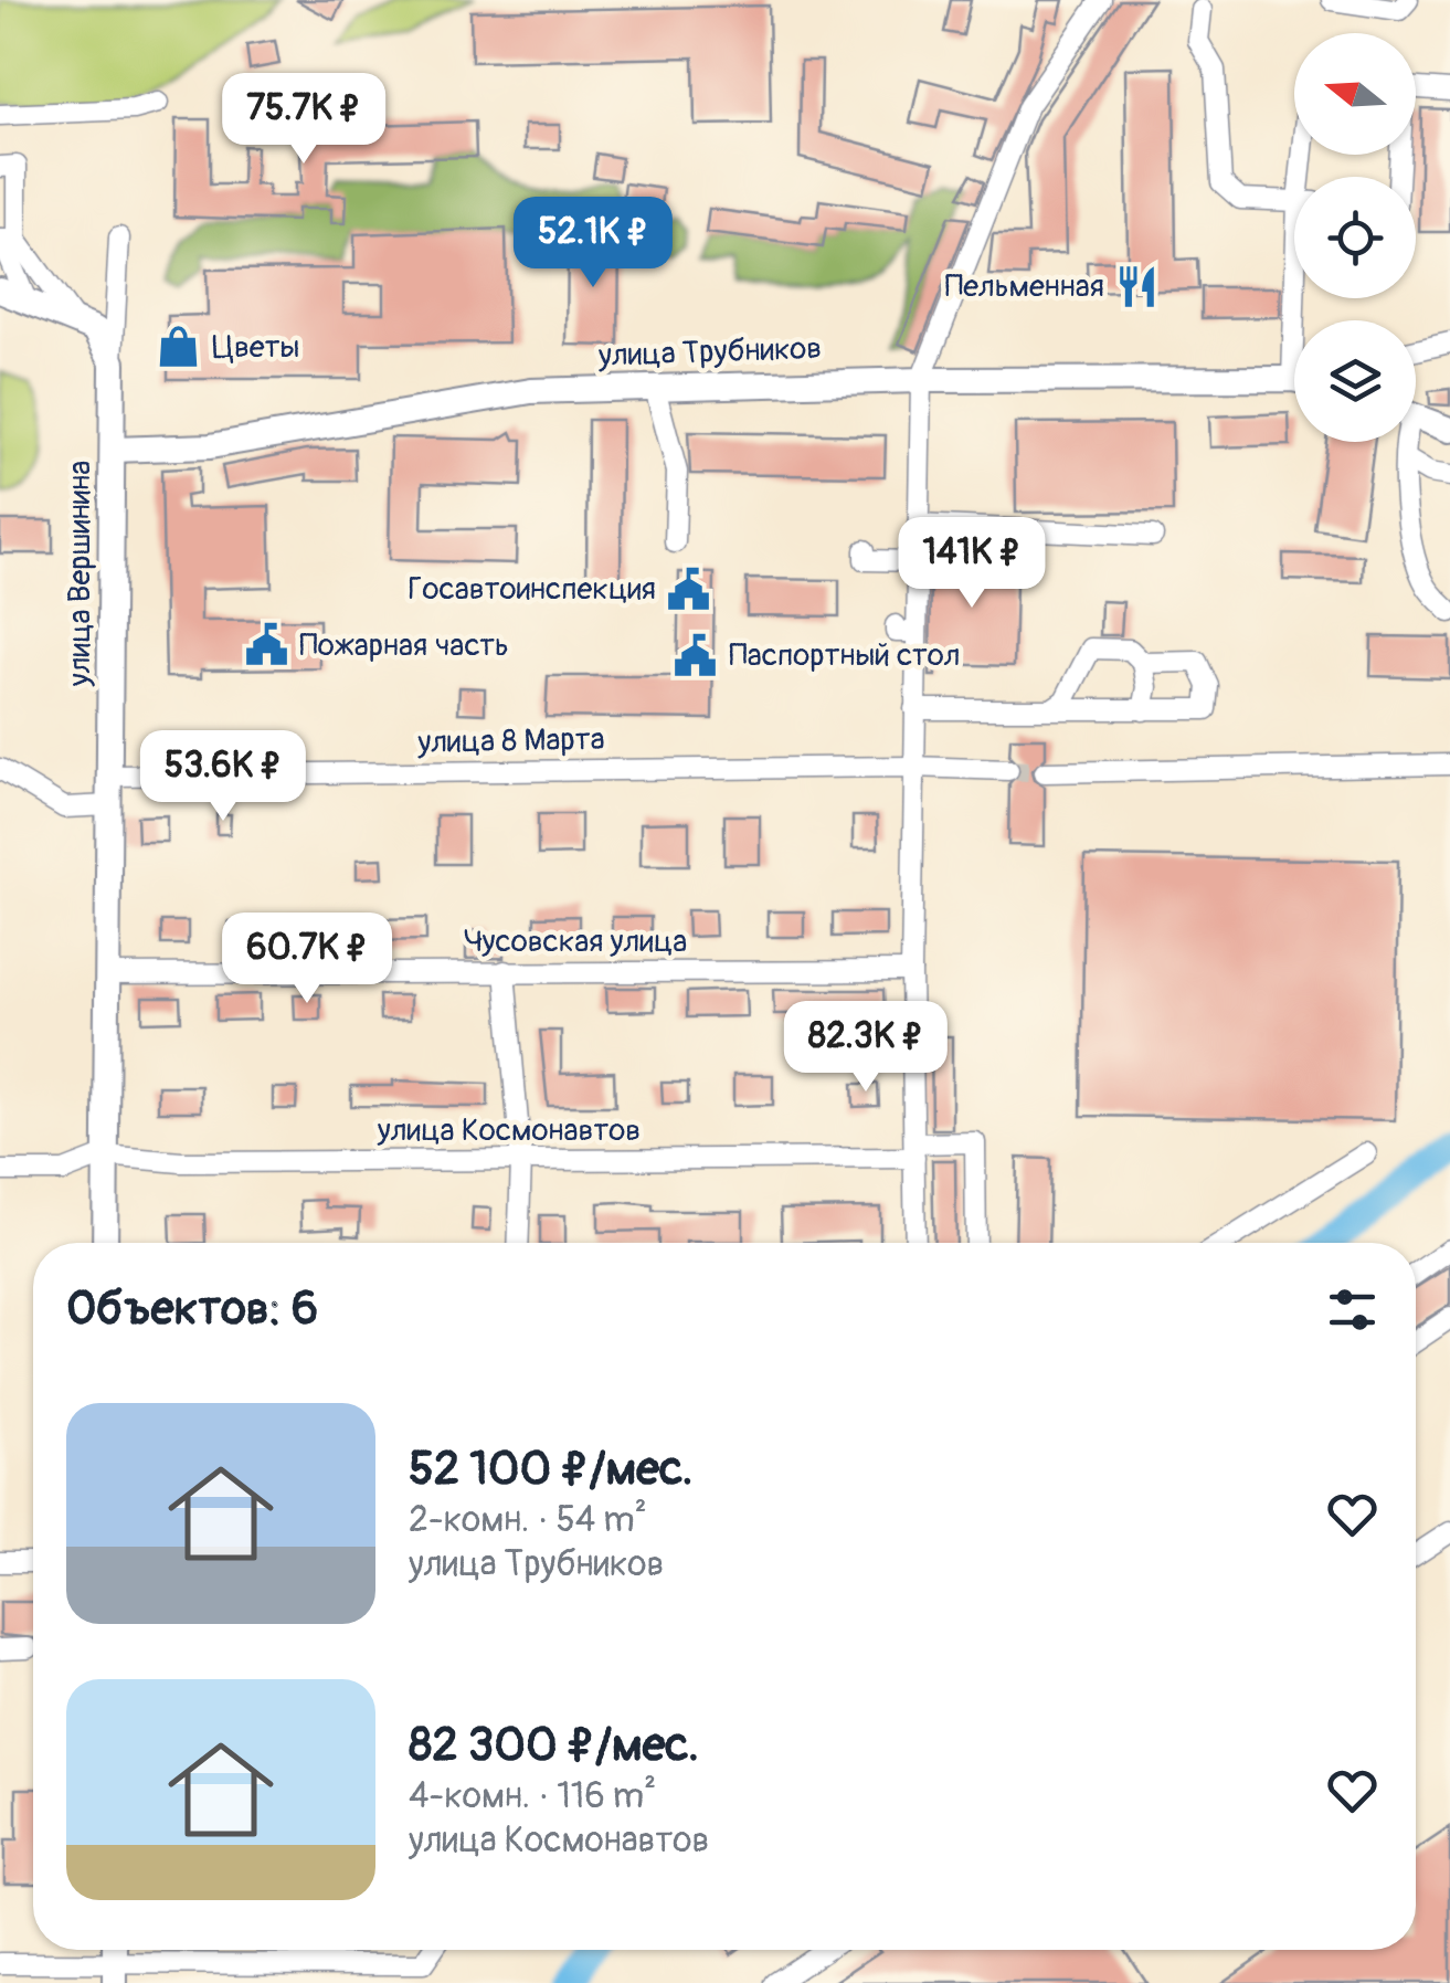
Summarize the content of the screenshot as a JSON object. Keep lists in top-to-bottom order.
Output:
{
  "streets": {
    "main road": ["улица Трубников", "улица Вершинина"],
    "street": ["улица 8 Марта", "Чусовская улица", "улица Космонавтов"]
  },
  "crossings": [
    ["улица Трубников", "улица Вершинина"],
    ["улица Вершинина", "улица 8 Марта"],
    ["улица Вершинина", "Чусовская улица"],
    ["улица Вершинина", "улица Космонавтов"]
  ],
  "places": {
    "restaurant": ["Пельменная"],
    "shop": ["Цветы"],
    "public building": ["Госавтоинспекция", "Пожарная часть", "Паспортный стол"]
  },
  "north": "left",
  "page": {
    "price": [
      "75.7K ₽",
      "52.1K ₽",
      "141K ₽",
      "53.6K ₽",
      "60.7K ₽",
      "82.3K ₽"
    ],
    "heading": "Объектов: 6",
    "list": [
      {
        "name": "52 100 ₽/мес.",
        "note": "2-комн. · 54 m² · улица Трубников"
      },
      {
        "name": "82 300 ₽/мес.",
        "note": "4-комн. · 116 m² · улица Космонавтов"
      }
    ]
  }
}
